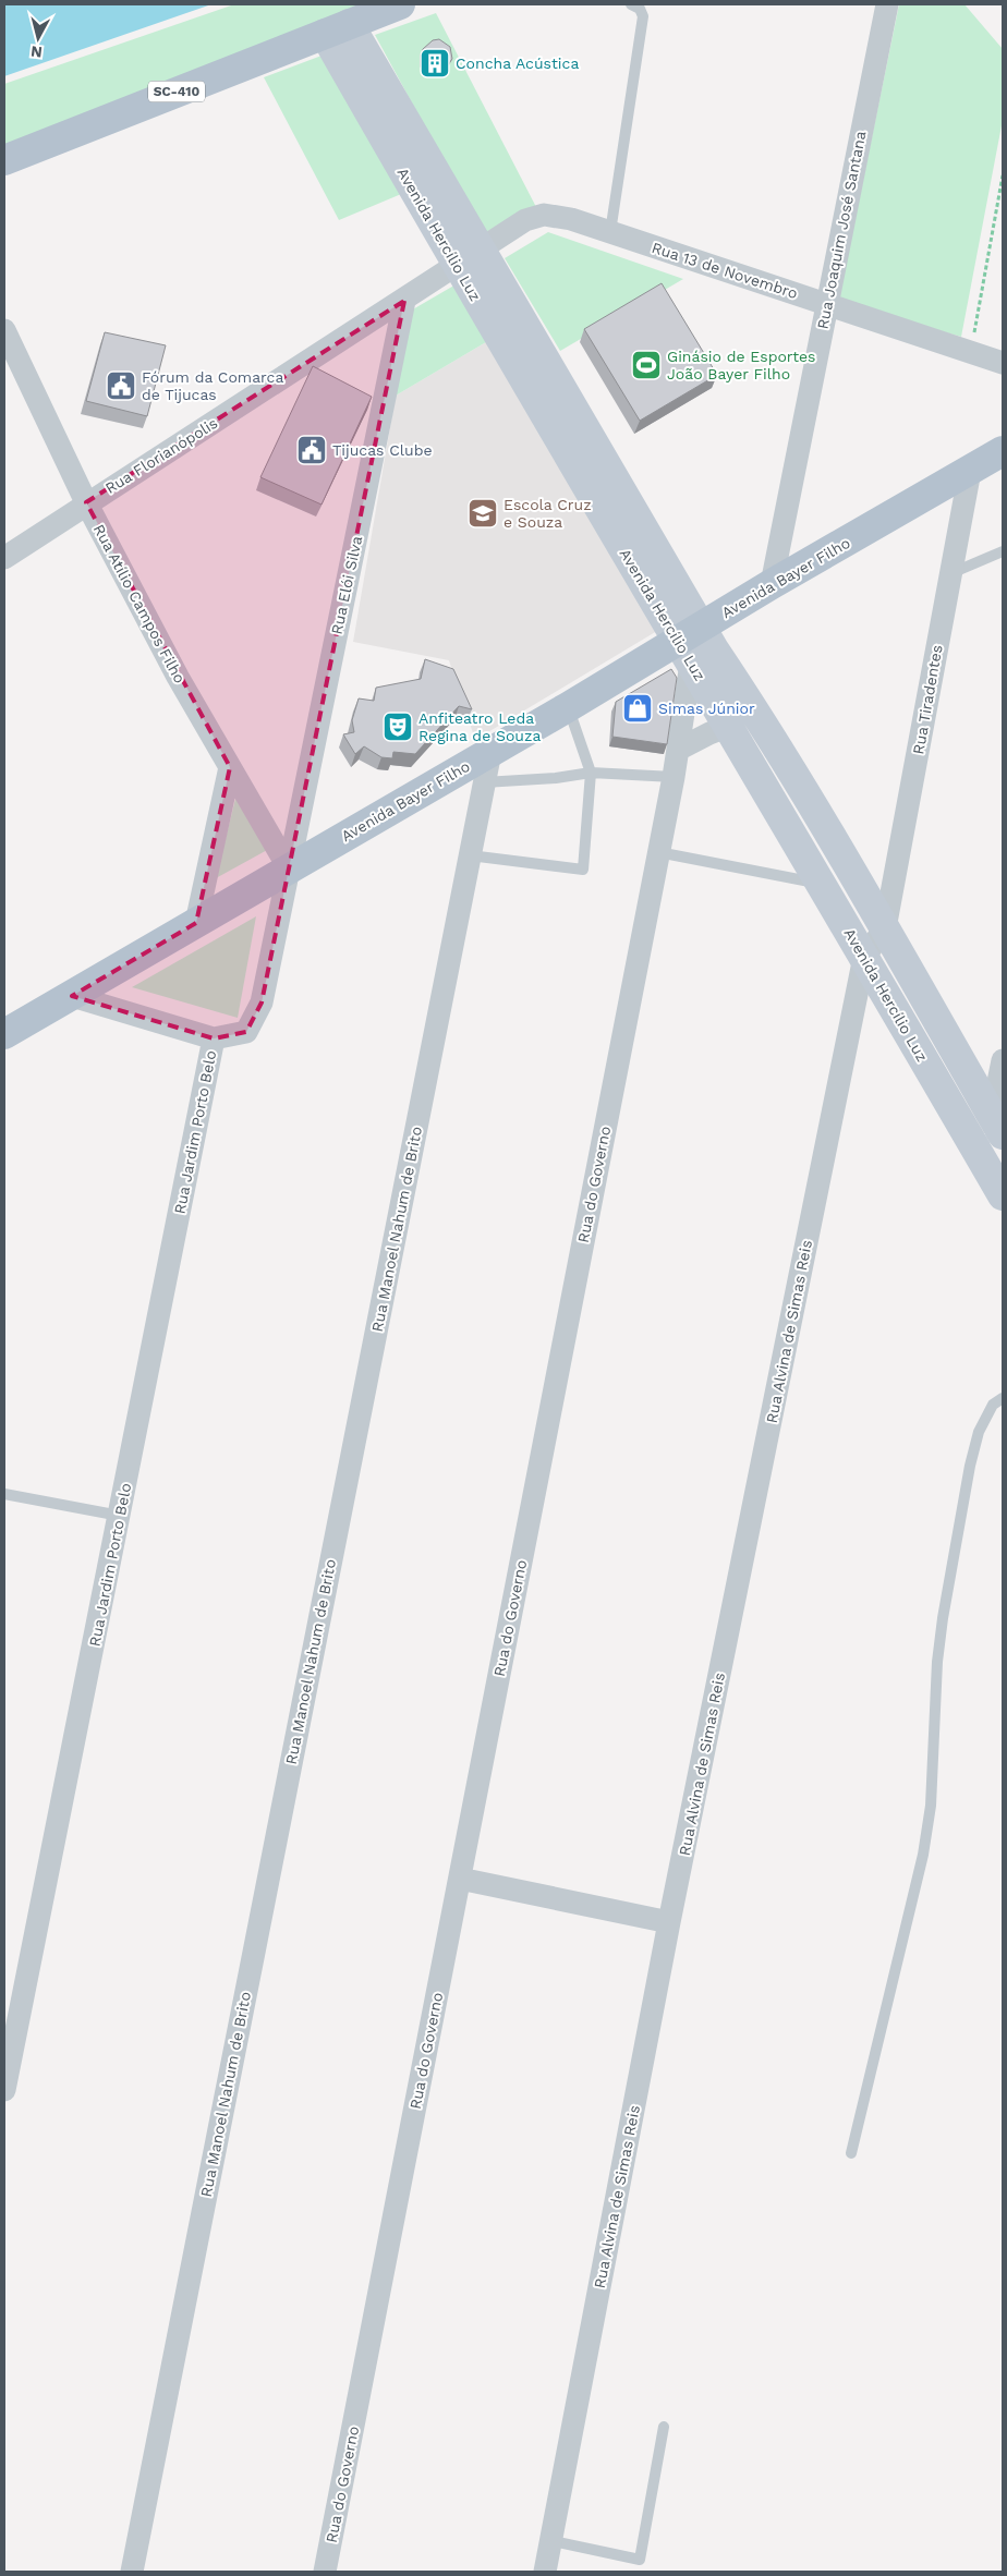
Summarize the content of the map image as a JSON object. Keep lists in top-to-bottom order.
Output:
{
  "streets": {
    "main road": ["SC-410", "Avenida Bayer Filho"],
    "street": [
      "Rua Joaquim José Santana",
      "Avenida Hercílio Luz",
      "Rua 13 de Novembro",
      "Rua Florianópolis",
      "Rua Elói Silva",
      "Rua Atílio Campos Filho",
      "Rua Tiradentes",
      "Rua Jardim Porto Belo",
      "Rua do Governo",
      "Rua Manoel Nahum de Brito",
      "Rua Alvina de Simas Reis"
    ]
  },
  "crossings": [
    ["SC-410", "Avenida Hercílio Luz"],
    ["Rua Joaquim José Santana", "Rua 13 de Novembro"],
    ["Rua Joaquim José Santana", "Avenida Bayer Filho"],
    ["Avenida Hercílio Luz", "Rua 13 de Novembro"],
    ["Avenida Hercílio Luz", "Rua Florianópolis"],
    ["Avenida Hercílio Luz", "Avenida Bayer Filho"],
    ["Avenida Hercílio Luz", "Rua Tiradentes"],
    ["Avenida Hercílio Luz", "Rua do Governo"],
    ["Avenida Hercílio Luz", "Rua Alvina de Simas Reis"],
    ["Rua 13 de Novembro", "Rua Florianópolis"],
    ["Rua Florianópolis", "Rua Elói Silva"],
    ["Rua Florianópolis", "Rua Atílio Campos Filho"],
    ["Avenida Bayer Filho", "Rua Elói Silva"],
    ["Avenida Bayer Filho", "Rua Atílio Campos Filho"],
    ["Avenida Bayer Filho", "Rua Tiradentes"],
    ["Avenida Bayer Filho", "Rua do Governo"],
    ["Avenida Bayer Filho", "Rua Manoel Nahum de Brito"],
    ["Rua Elói Silva", "Rua Atílio Campos Filho"],
    ["Rua Elói Silva", "Rua Jardim Porto Belo"]
  ],
  "places": {
    "building": ["Concha Acústica"],
    "sports": ["Ginásio de Esportes João Bayer Filho"],
    "public building": ["Fórum da Comarca de Tijucas", "Tijucas Clube"],
    "school or university": ["Escola Cruz e Souza"],
    "shop": ["Simas Júnior"],
    "theatre": ["Anfiteatro Leda Regina de Souza"]
  },
  "north": "bottom"
}
